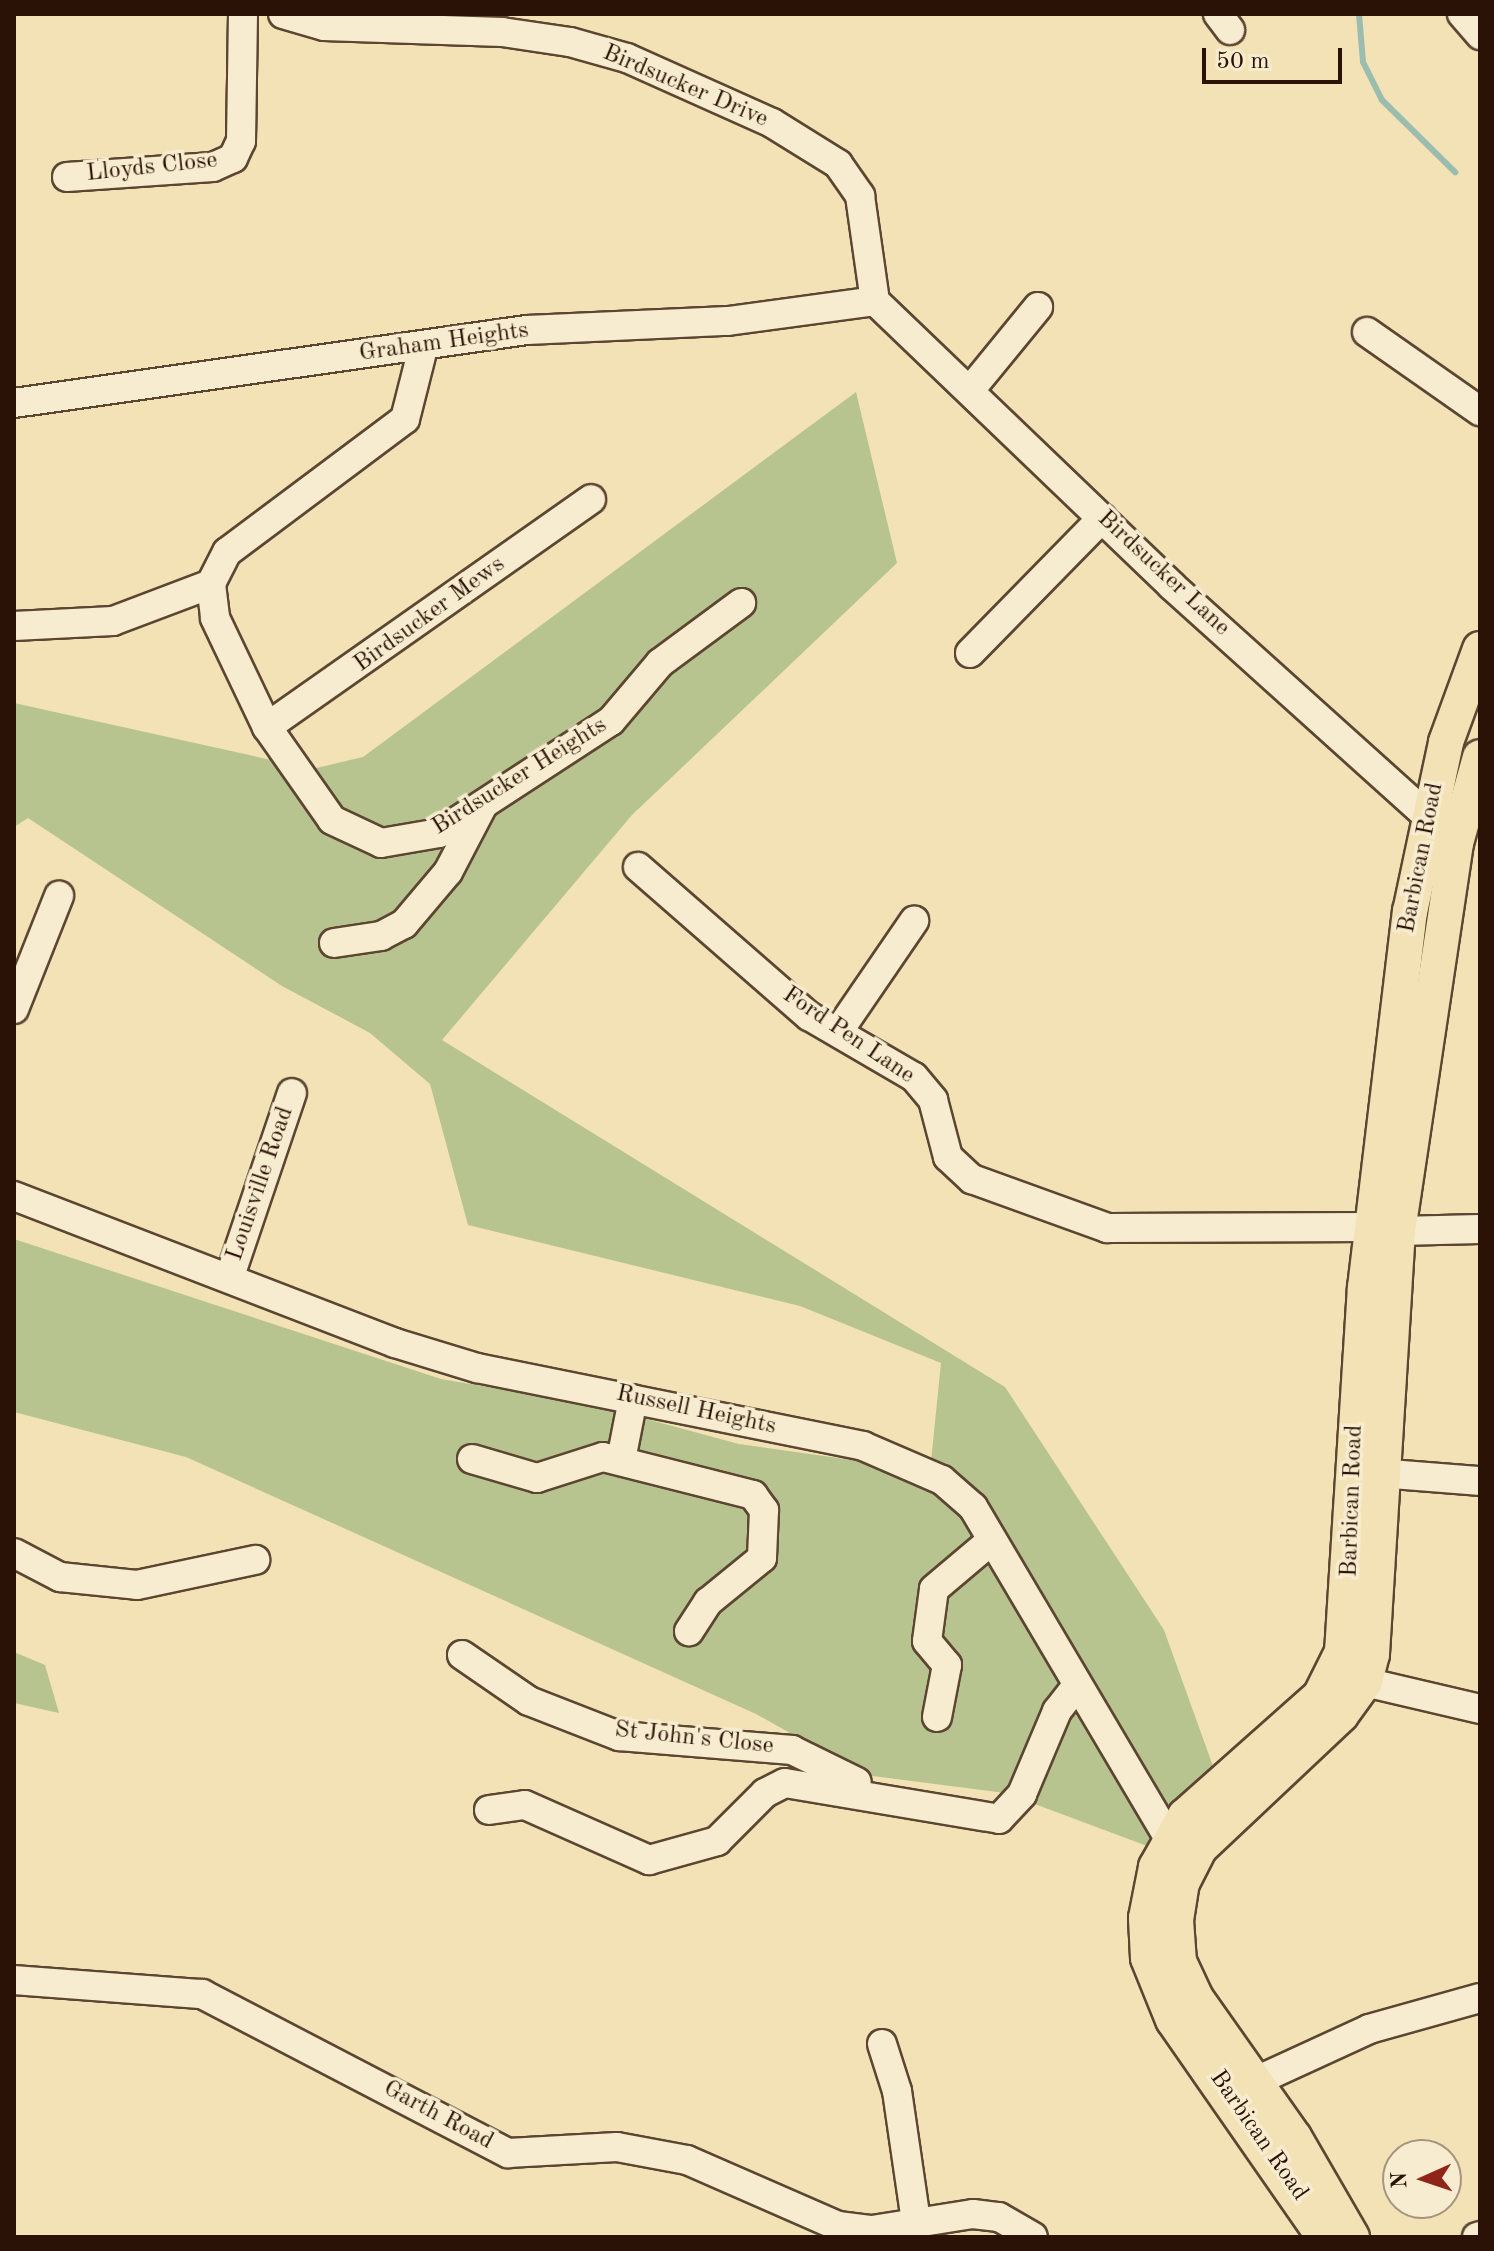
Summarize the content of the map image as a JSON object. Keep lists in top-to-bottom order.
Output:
{
  "streets": {
    "main road": ["Barbican Road"],
    "street": [
      "Birdsucker Drive",
      "Lloyds Close",
      "Graham Heights",
      "Birdsucker Lane",
      "Birdsucker Mews",
      "Birdsucker Heights",
      "Ford Pen Lane",
      "Louisville Road",
      "Russell Heights",
      "St John's Close",
      "Garth Road"
    ]
  },
  "crossings": [
    ["Birdsucker Drive", "Graham Heights"],
    ["Birdsucker Drive", "Birdsucker Lane"],
    ["Graham Heights", "Birdsucker Lane"],
    ["Birdsucker Lane", "Barbican Road"],
    ["Birdsucker Mews", "Birdsucker Heights"],
    ["Barbican Road", "Ford Pen Lane"],
    ["Barbican Road", "Russell Heights"],
    ["Louisville Road", "Russell Heights"]
  ],
  "scale_bar": "50 m",
  "north": "left"
}
